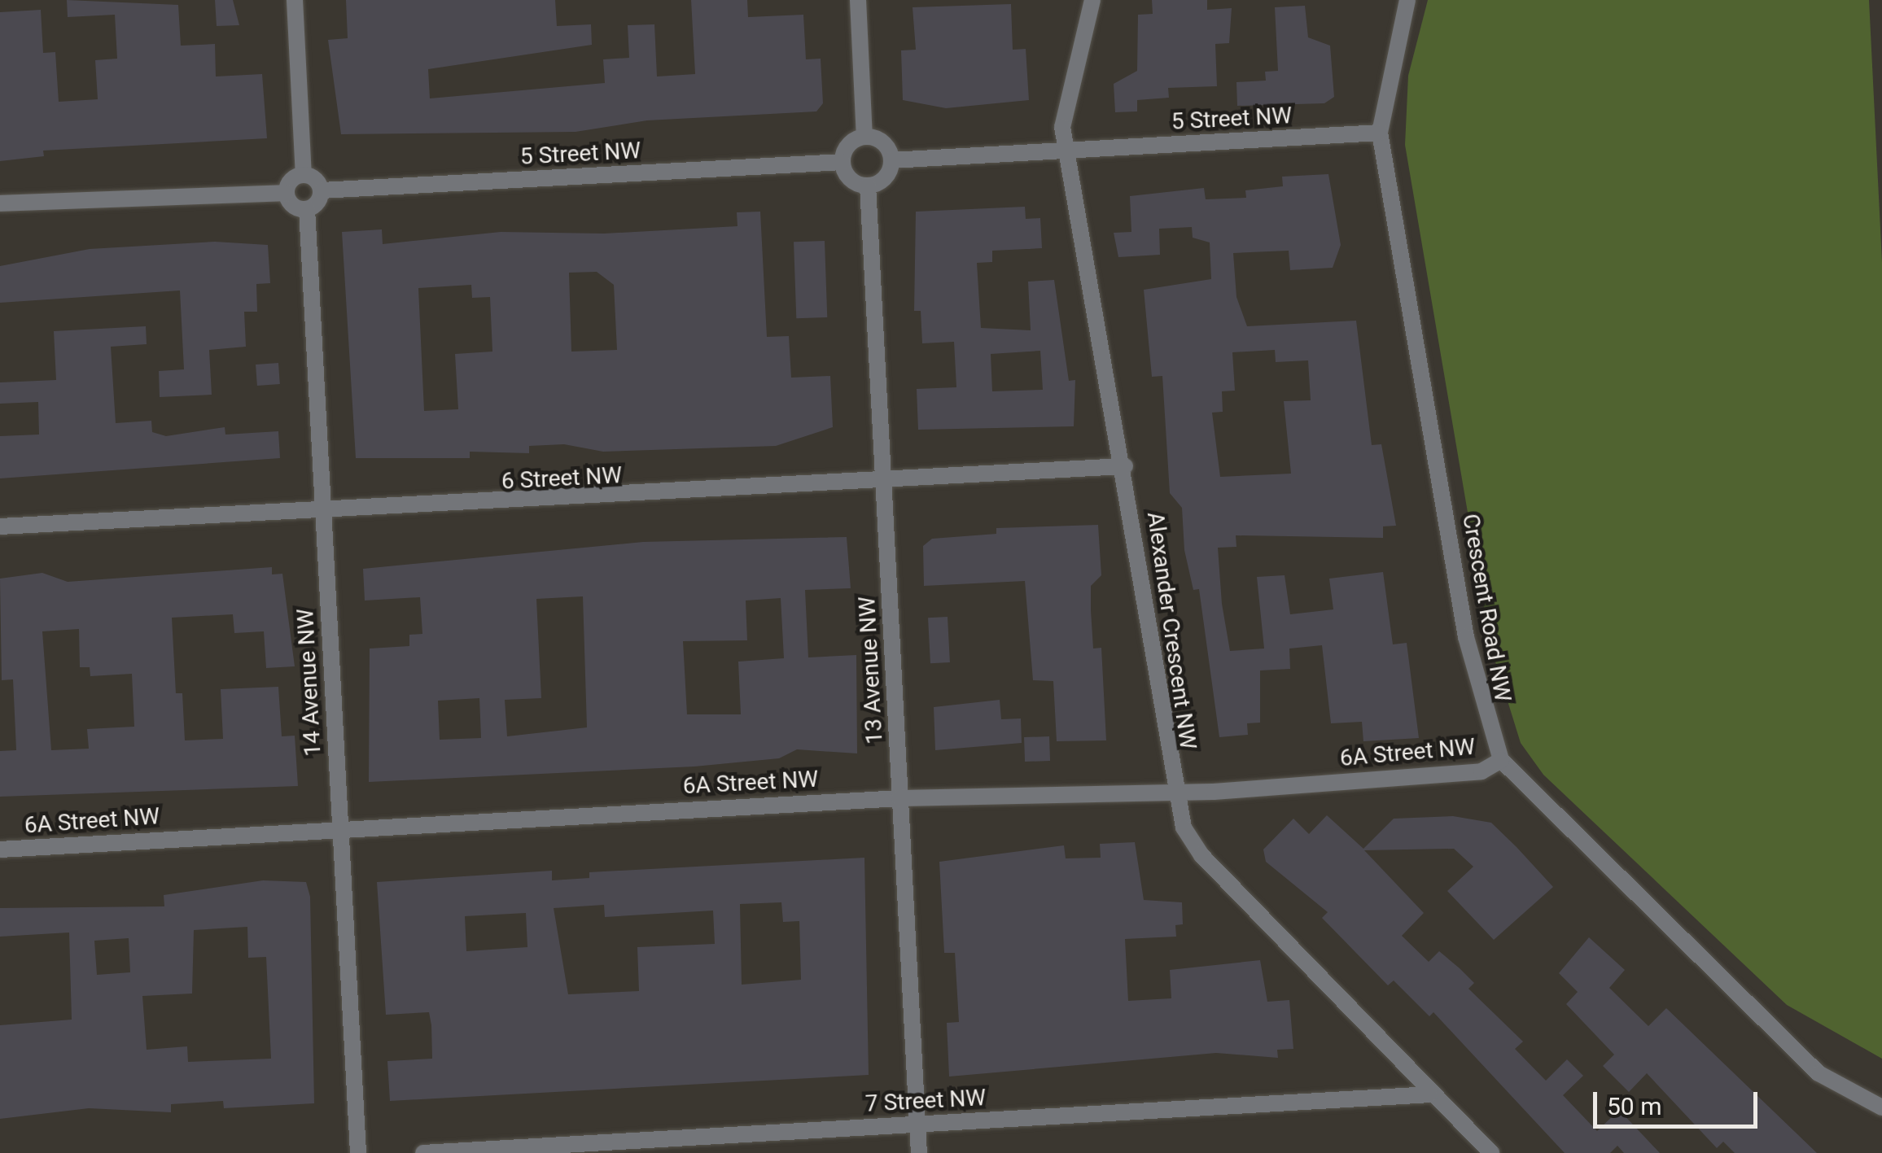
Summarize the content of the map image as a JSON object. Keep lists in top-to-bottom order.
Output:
{
  "streets": {
    "street": [
      "5 Street NW",
      "6 Street NW",
      "Crescent Road NW",
      "Alexander Crescent NW",
      "13 Avenue NW",
      "14 Avenue NW",
      "6A Street NW",
      "7 Street NW"
    ]
  },
  "crossings": [
    ["5 Street NW", "Crescent Road NW"],
    ["5 Street NW", "Alexander Crescent NW"],
    ["5 Street NW", "13 Avenue NW"],
    ["6 Street NW", "Alexander Crescent NW"],
    ["6 Street NW", "13 Avenue NW"],
    ["6 Street NW", "14 Avenue NW"],
    ["Crescent Road NW", "6A Street NW"],
    ["Alexander Crescent NW", "6A Street NW"],
    ["Alexander Crescent NW", "7 Street NW"],
    ["13 Avenue NW", "6A Street NW"],
    ["13 Avenue NW", "7 Street NW"],
    ["14 Avenue NW", "6A Street NW"]
  ],
  "scale_bar": "50 m"
}
